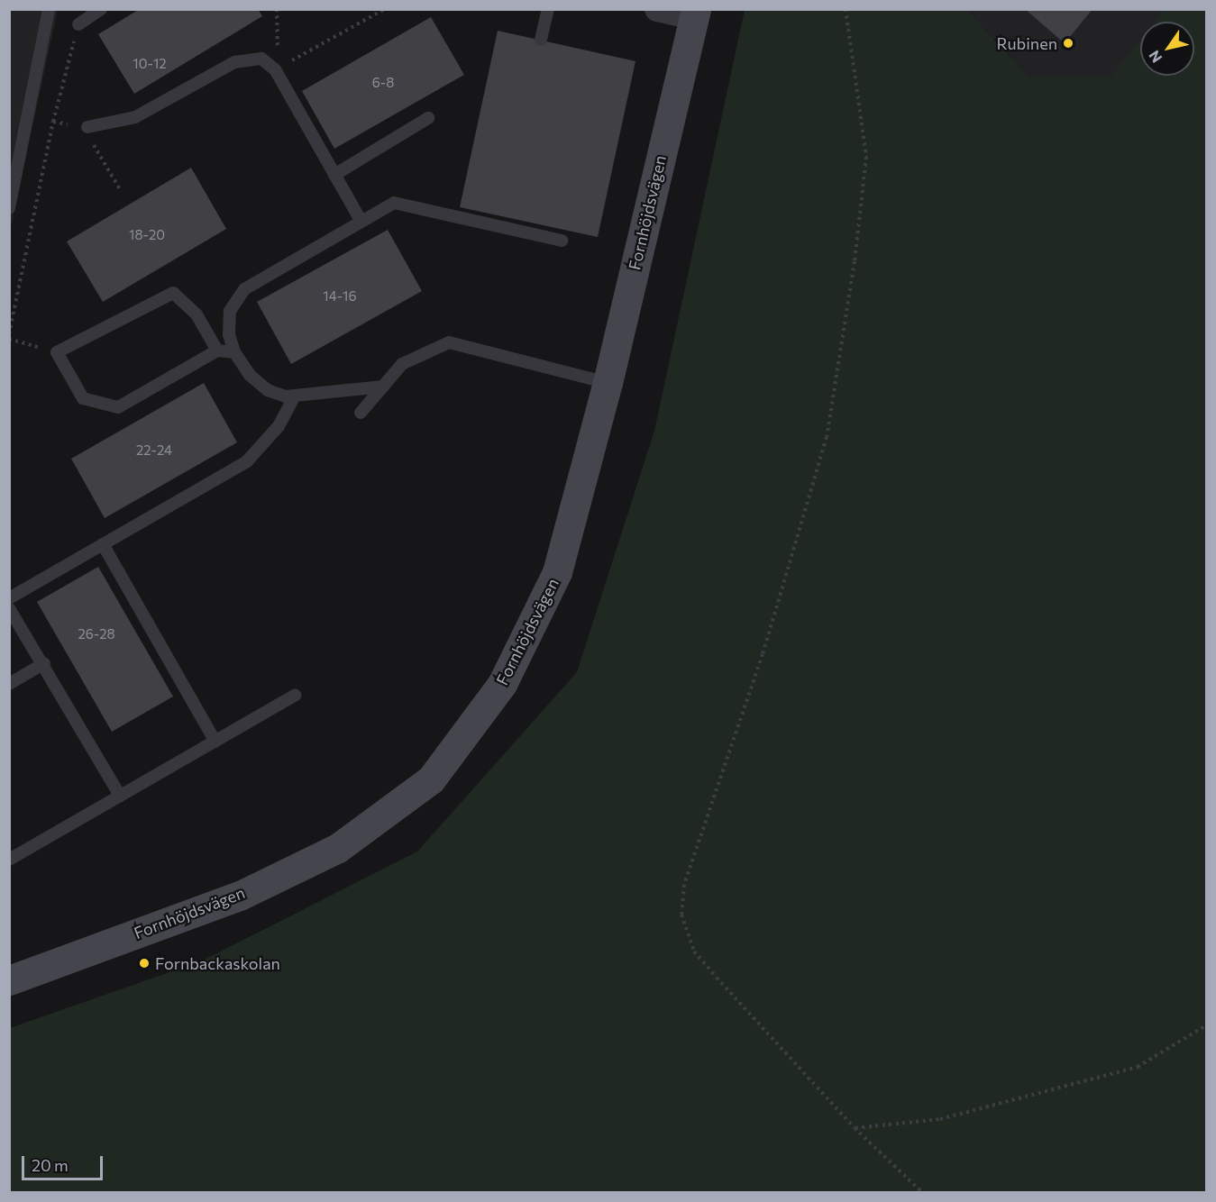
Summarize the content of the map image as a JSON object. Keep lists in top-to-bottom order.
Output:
{
  "streets": {
    "street": ["Fornhöjdsvägen"]
  },
  "places": ["Rubinen", "Fornbackaskolan"],
  "house_numbers": [
    "10-12",
    "6-8",
    "18-20",
    "14-16",
    "22-24",
    "26-28"
  ],
  "scale_bar": "20 m",
  "north": "bottom left"
}
